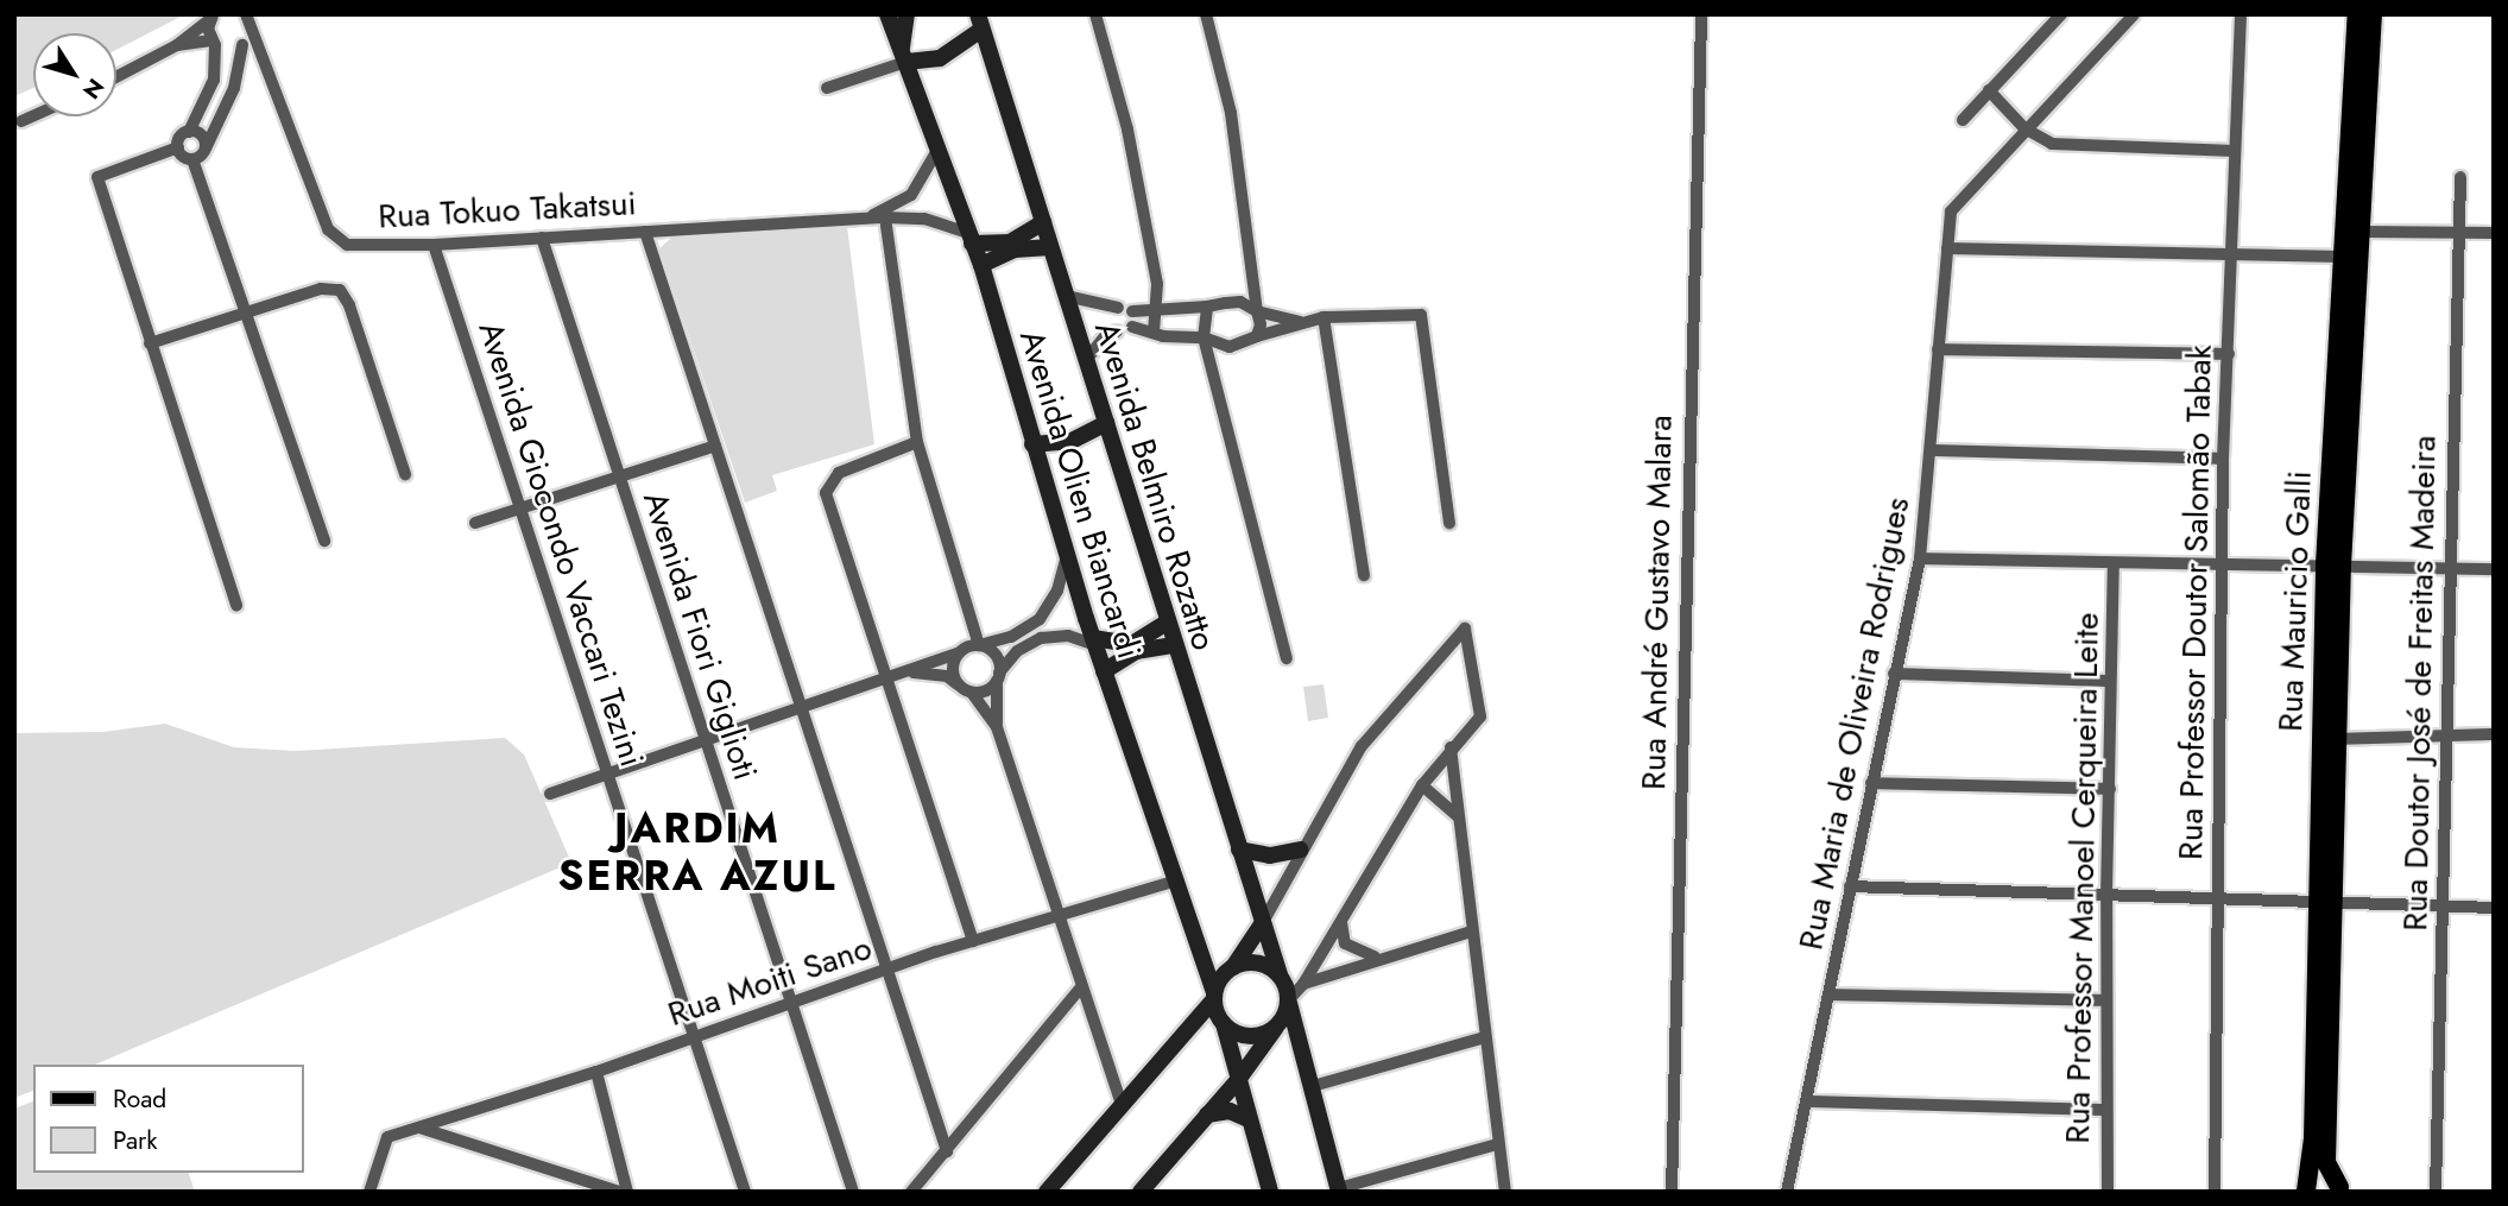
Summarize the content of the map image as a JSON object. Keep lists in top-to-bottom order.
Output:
{
  "streets": {
    "main road": ["Rua Mauricio Galli"],
    "street": [
      "Rua Tokuo Takatsui",
      "Avenida Belmiro Rozatto",
      "Avenida Olien Biancardi",
      "Avenida Giocondo Vaccari Tezini",
      "Rua André Gustavo Malara",
      "Rua Professor Doutor Salomão Tabak",
      "Avenida Fiori Giglioti",
      "Rua Doutor José de Freitas Madeira",
      "Rua Maria de Oliveira Rodrigues",
      "Rua Professor Manoel Cerqueira Leite",
      "Rua Moiti Sano"
    ]
  },
  "crossings": [
    ["Rua Tokuo Takatsui", "Avenida Olien Biancardi"],
    ["Rua Tokuo Takatsui", "Avenida Giocondo Vaccari Tezini"],
    ["Rua Tokuo Takatsui", "Avenida Fiori Giglioti"],
    ["Avenida Belmiro Rozatto", "Avenida Olien Biancardi"],
    ["Avenida Olien Biancardi", "Rua Moiti Sano"],
    ["Avenida Giocondo Vaccari Tezini", "Rua Moiti Sano"],
    ["Avenida Fiori Giglioti", "Rua Moiti Sano"]
  ],
  "districts": ["JARDIM SERRA AZUL"],
  "legend": ["Road", "Park"],
  "north": "bottom right"
}
